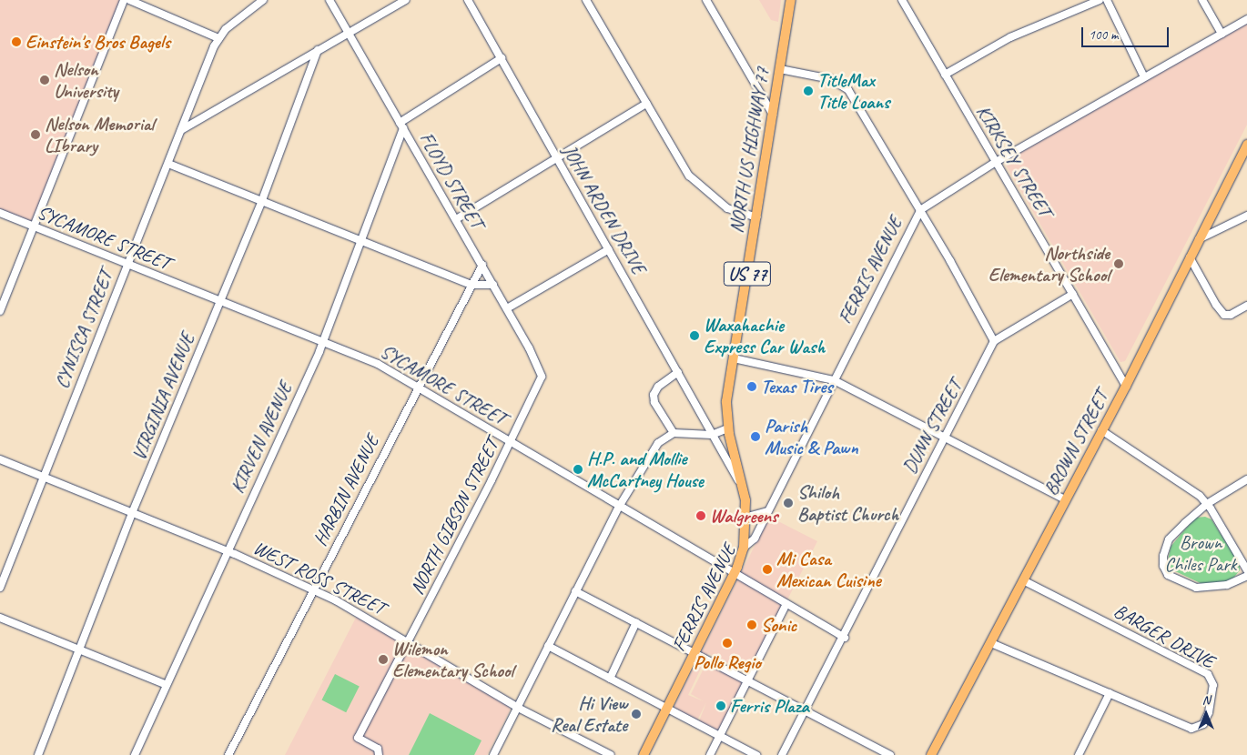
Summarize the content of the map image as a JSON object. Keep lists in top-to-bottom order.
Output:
{
  "streets": {
    "main road": [
      "NORTH US HIGHWAY 77",
      "FERRIS AVENUE",
      "US 77",
      "BROWN STREET"
    ],
    "street": [
      "KIRKSEY STREET",
      "FLOYD STREET",
      "JOHN ARDEN DRIVE",
      "SYCAMORE STREET",
      "CYNISCA STREET",
      "VIRGINIA AVENUE",
      "DUNN STREET",
      "KIRVEN AVENUE",
      "HARBIN AVENUE",
      "NORTH GIBSON STREET",
      "WEST ROSS STREET",
      "BARGER DRIVE"
    ]
  },
  "crossings": [
    ["NORTH US HIGHWAY 77", "JOHN ARDEN DRIVE"],
    ["NORTH US HIGHWAY 77", "FERRIS AVENUE"],
    ["KIRKSEY STREET", "FERRIS AVENUE"],
    ["KIRKSEY STREET", "BROWN STREET"],
    ["FLOYD STREET", "KIRVEN AVENUE"],
    ["FLOYD STREET", "HARBIN AVENUE"],
    ["FLOYD STREET", "NORTH GIBSON STREET"],
    ["SYCAMORE STREET", "FERRIS AVENUE"],
    ["SYCAMORE STREET", "CYNISCA STREET"],
    ["SYCAMORE STREET", "VIRGINIA AVENUE"],
    ["SYCAMORE STREET", "DUNN STREET"],
    ["SYCAMORE STREET", "KIRVEN AVENUE"],
    ["SYCAMORE STREET", "HARBIN AVENUE"],
    ["SYCAMORE STREET", "NORTH GIBSON STREET"],
    ["CYNISCA STREET", "WEST ROSS STREET"],
    ["VIRGINIA AVENUE", "WEST ROSS STREET"],
    ["KIRVEN AVENUE", "WEST ROSS STREET"],
    ["BROWN STREET", "BARGER DRIVE"],
    ["HARBIN AVENUE", "WEST ROSS STREET"],
    ["NORTH GIBSON STREET", "WEST ROSS STREET"]
  ],
  "parks": ["Brown Chiles Park"],
  "places": [
    "Einstein's Bros Bagels",
    "Nelson University",
    "TitleMax Title Loans",
    "Nelson Memorial LIbrary",
    "Northside Elementary School",
    "Waxahachie Express Car Wash",
    "Texas Tires",
    "Parish Music & Pawn",
    "H.P. and Mollie McCartney House",
    "Shiloh Baptist Church",
    "Walgreens",
    "Mi Casa Mexican Cuisine",
    "Sonic",
    "Pollo Regio",
    "Wilemon Elementary School",
    "Ferris Plaza",
    "Hi View Real Estate"
  ],
  "scale_bar": "100 m",
  "north": "top"
}
